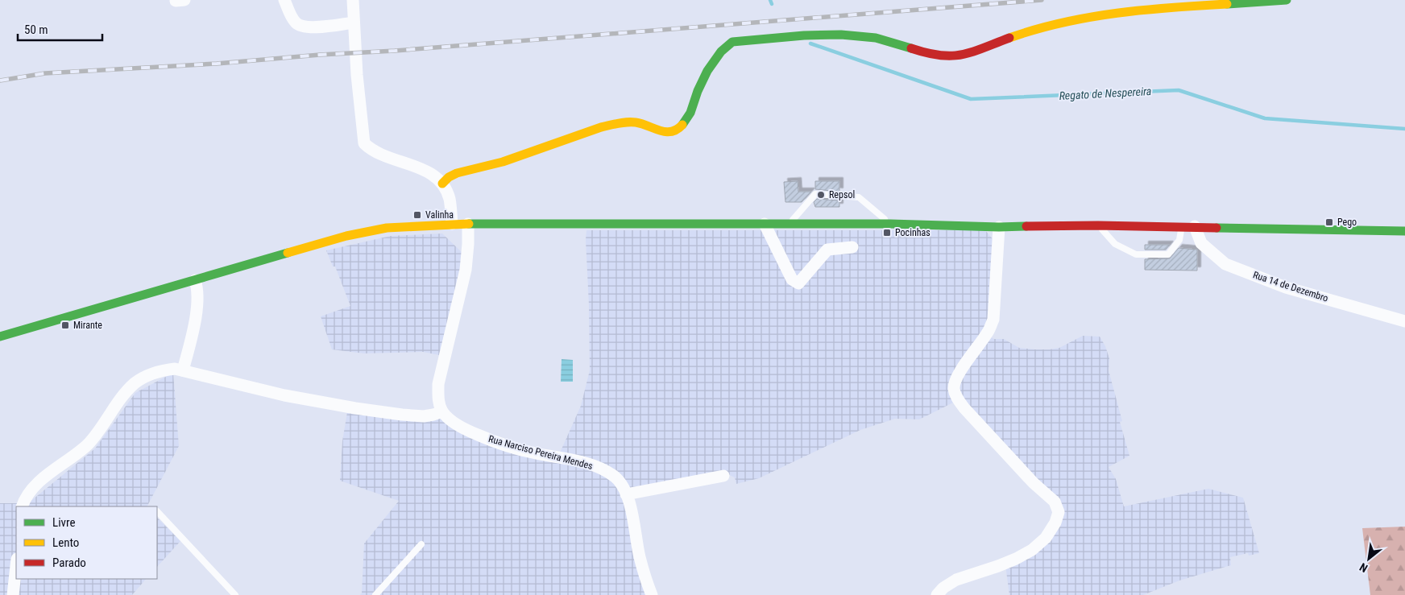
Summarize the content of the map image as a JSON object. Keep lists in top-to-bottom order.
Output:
{
  "streets": {
    "street": ["Rua 14 de Dezembro", "Rua Narciso Pereira Mendes"]
  },
  "water": ["Regato de Nespereira"],
  "places": {
    "other": ["Repsol"],
    "transit": [
      "Valinha",
      "Pego",
      "Pocinhas",
      "Mirante"
    ]
  },
  "legend": ["Livre", "Lento", "Parado"],
  "scale_bar": "50 m",
  "north": "bottom left"
}
